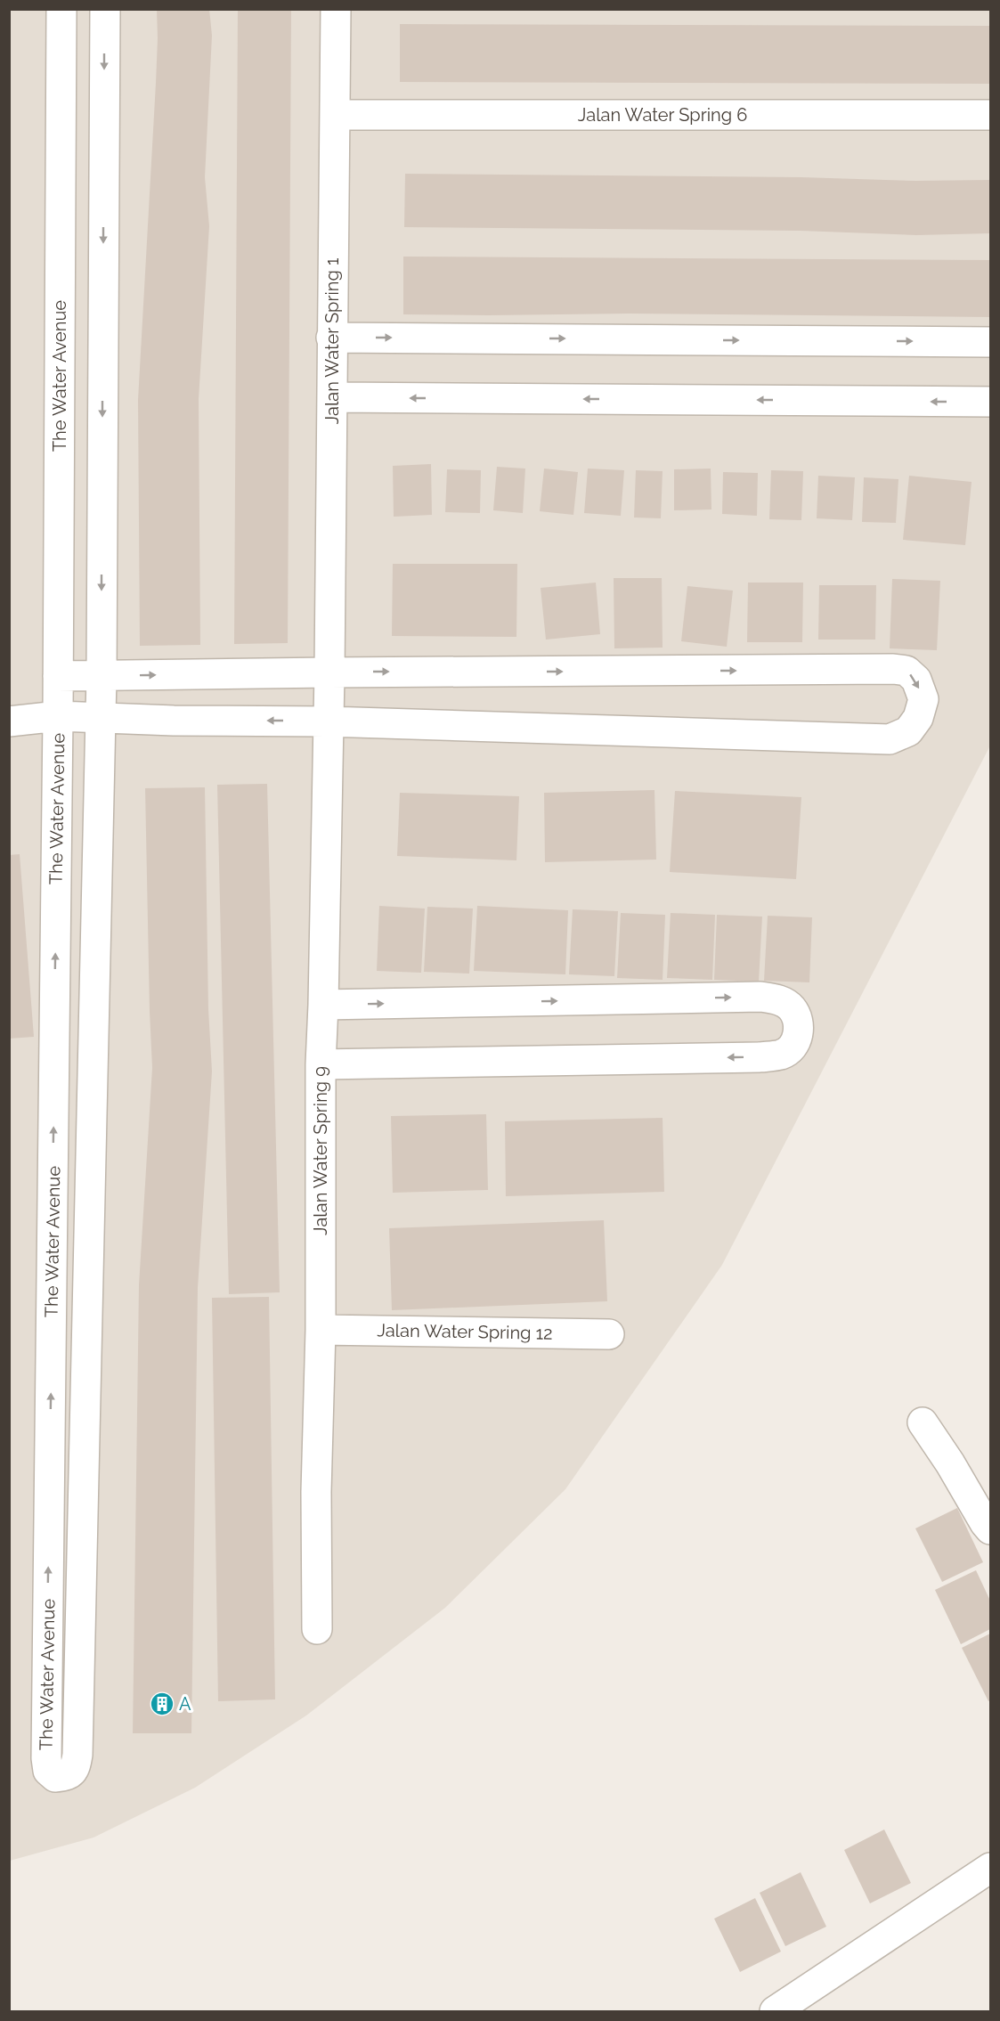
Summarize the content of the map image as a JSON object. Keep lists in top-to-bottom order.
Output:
{
  "streets": {
    "street": [
      "Jalan Water Spring 6",
      "Jalan Water Spring 1",
      "The Water Avenue",
      "Jalan Water Spring 9",
      "Jalan Water Spring 12"
    ]
  },
  "crossings": [
    ["Jalan Water Spring 6", "Jalan Water Spring 1"],
    ["Jalan Water Spring 1", "Jalan Water Spring 9"],
    ["Jalan Water Spring 9", "Jalan Water Spring 12"]
  ],
  "places": {
    "building": ["A"]
  }
}
